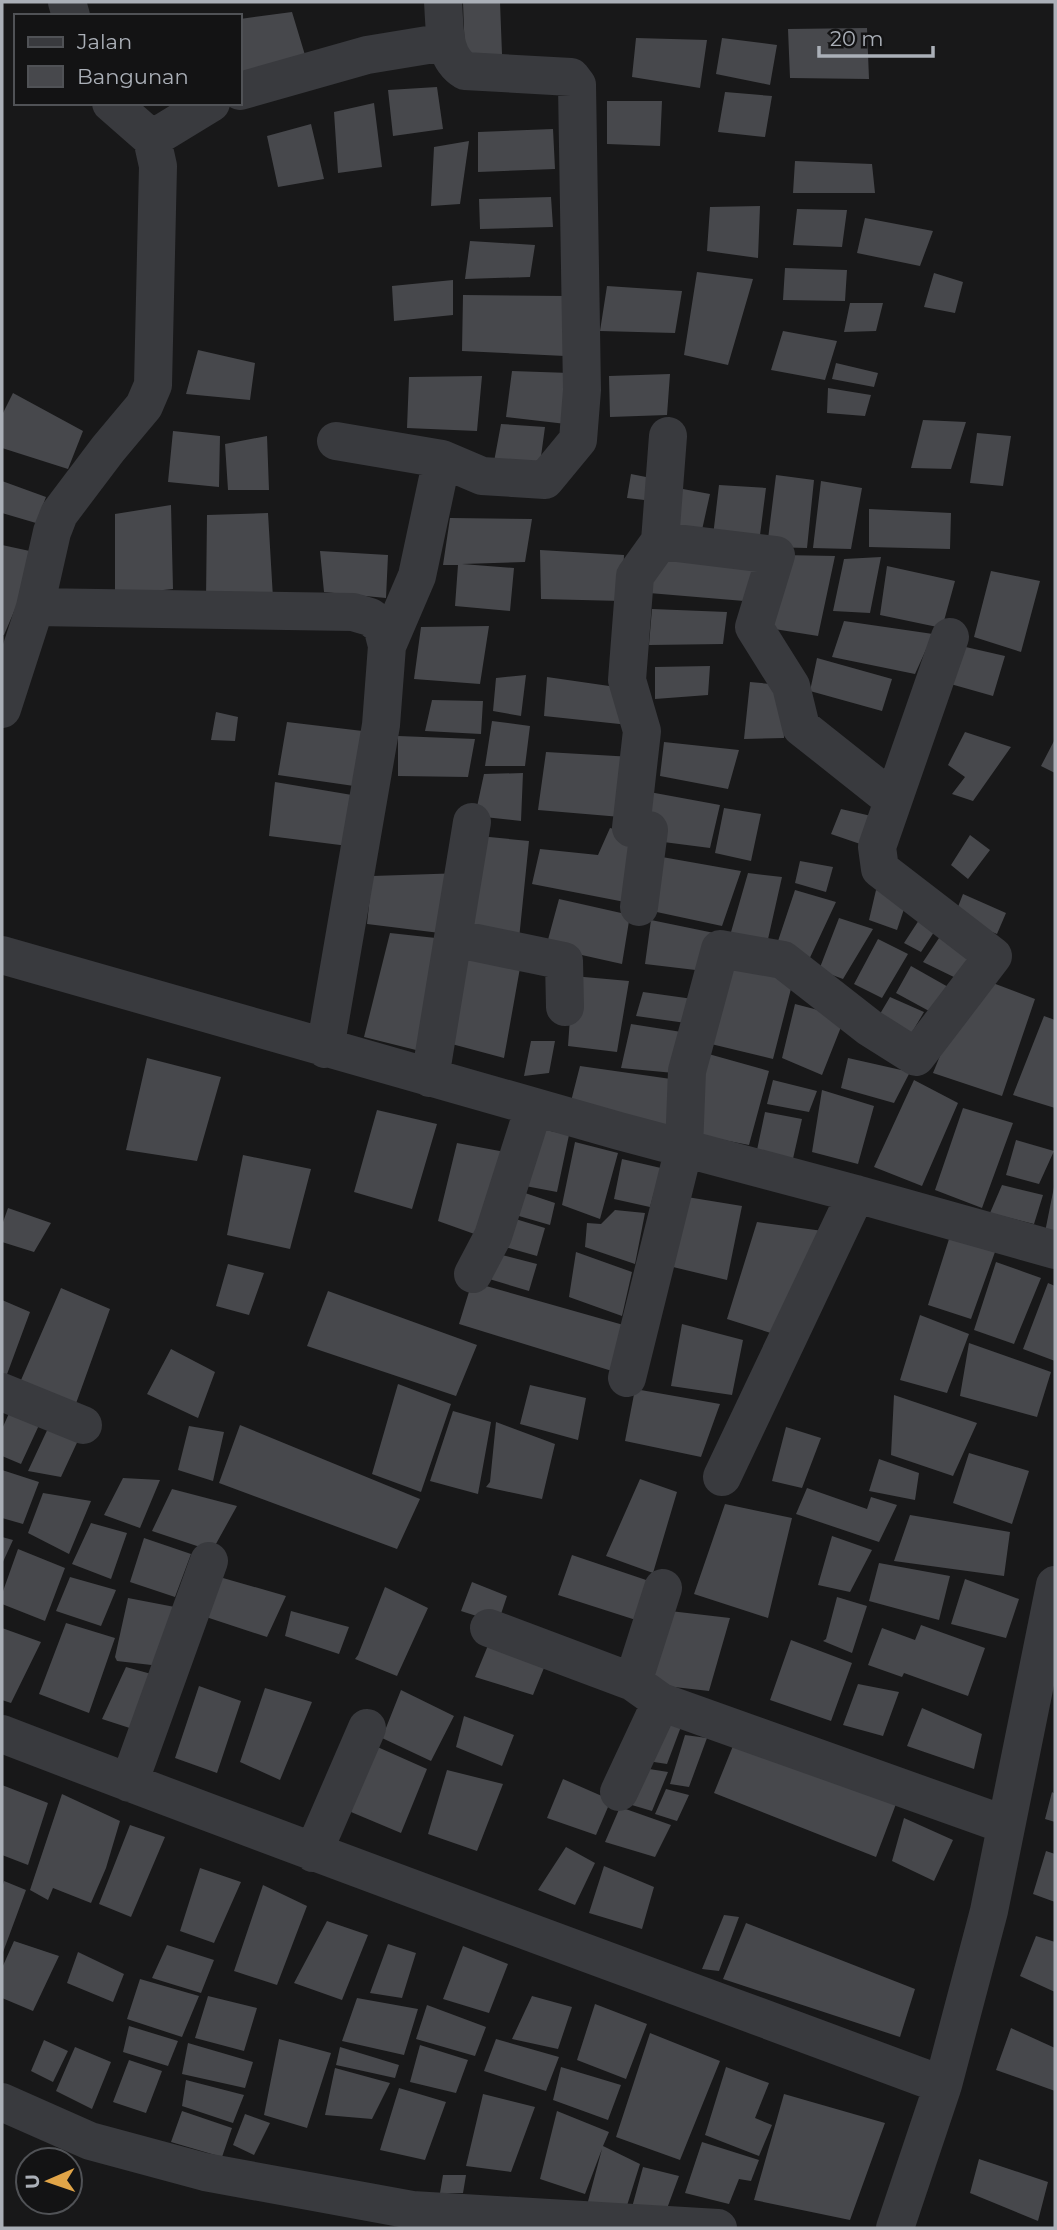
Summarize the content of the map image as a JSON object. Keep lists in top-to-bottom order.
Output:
{
  "legend": ["Jalan", "Bangunan"],
  "scale_bar": "20 m",
  "north": "left"
}
